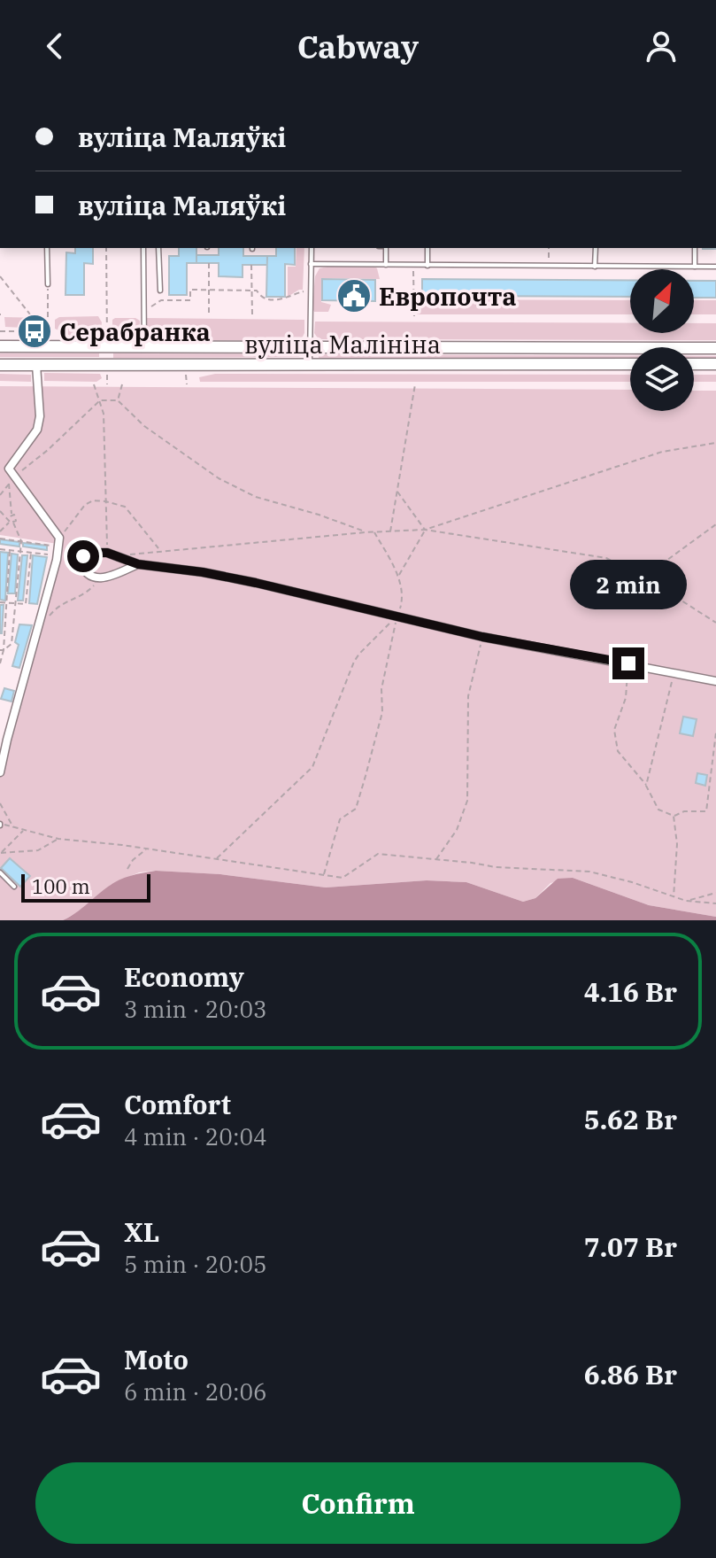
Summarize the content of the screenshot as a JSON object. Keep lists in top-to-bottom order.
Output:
{
  "streets": {
    "main road": ["вуліца Малініна"]
  },
  "places": {
    "public building": ["Европочта"],
    "bus stop": ["Серабранка"]
  },
  "scale_bar": "100 m",
  "north": "top right",
  "page": {
    "header": "Cabway",
    "banner": ["вуліца Маляўкі", "вуліца Маляўкі"],
    "bubble": "2 min",
    "scale": "100 m",
    "list": [
      {
        "name": "Economy",
        "note": "3 min · 20:03",
        "value": "4.16 Br"
      },
      {
        "name": "Comfort",
        "note": "4 min · 20:04",
        "value": "5.62 Br"
      },
      {
        "name": "XL",
        "note": "5 min · 20:05",
        "value": "7.07 Br"
      },
      {
        "name": "Moto",
        "note": "6 min · 20:06",
        "value": "6.86 Br"
      }
    ],
    "buttons": "Confirm"
  }
}
